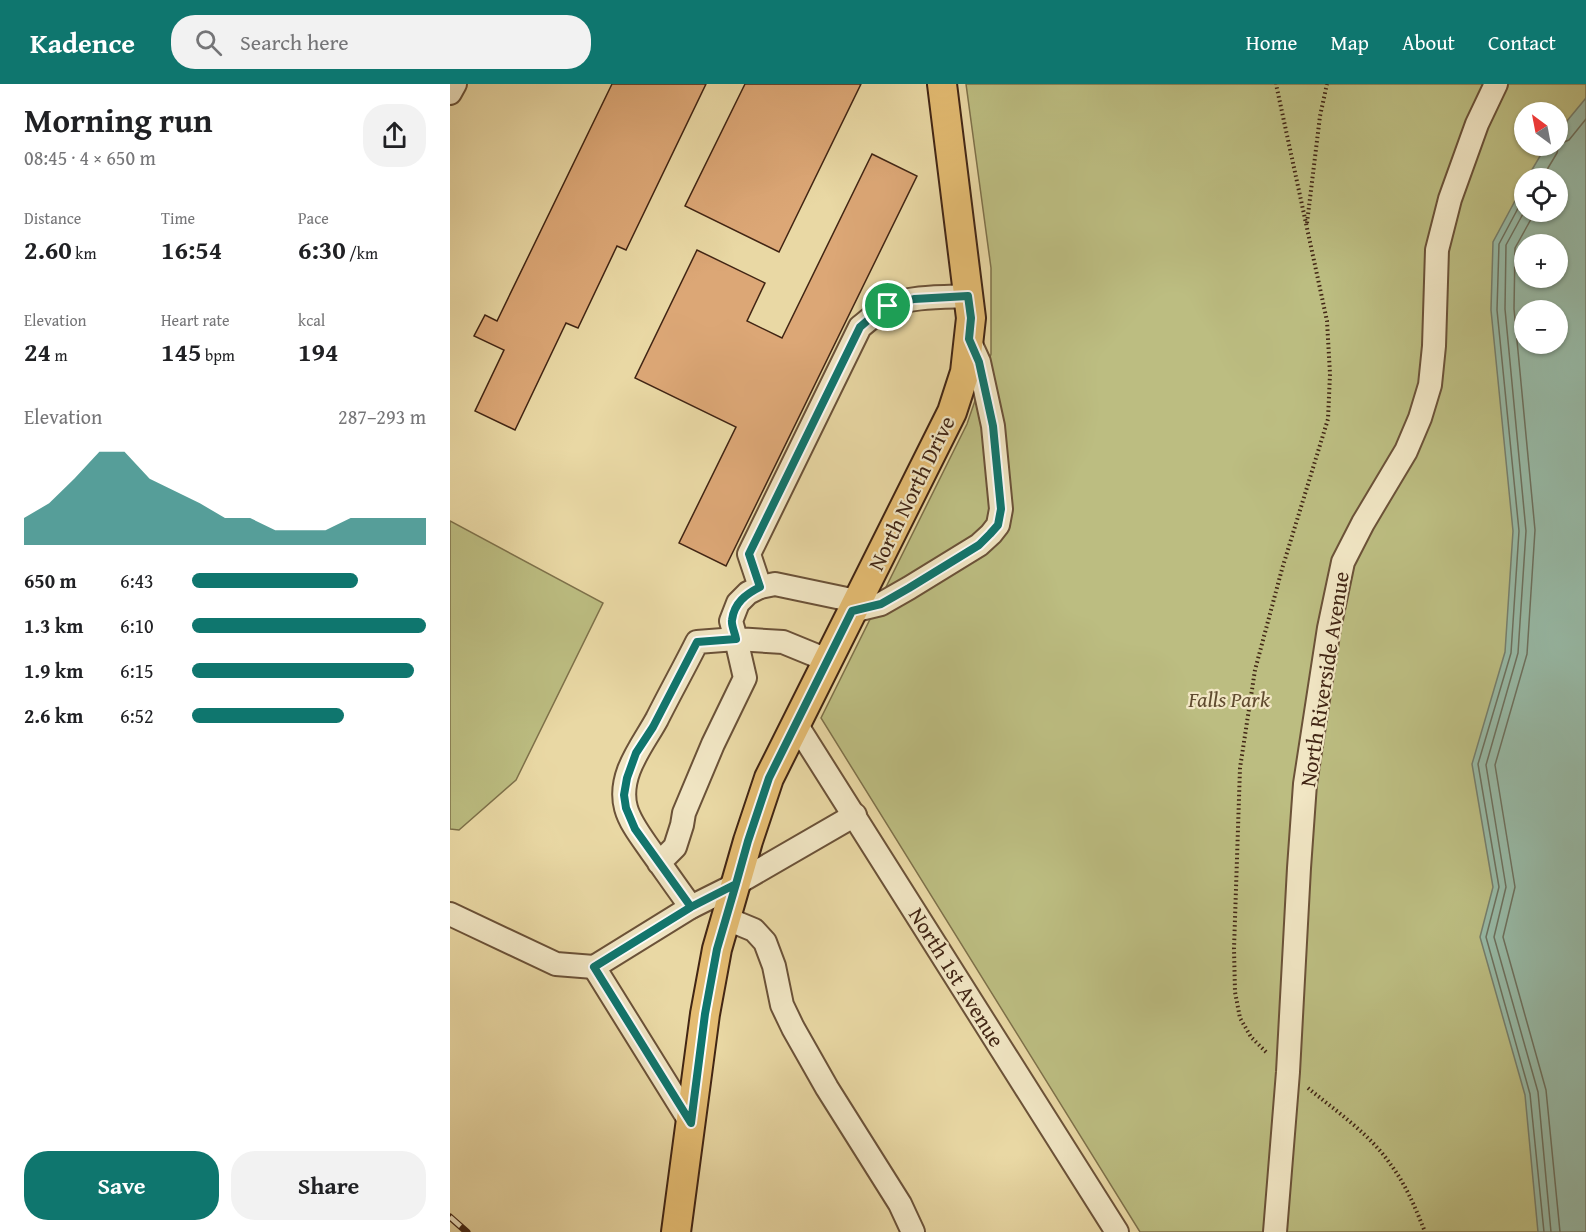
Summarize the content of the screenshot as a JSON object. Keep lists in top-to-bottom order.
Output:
{
  "streets": {
    "main road": ["North North Drive"],
    "street": ["North Riverside Avenue", "North 1st Avenue"]
  },
  "crossings": [
    ["North North Drive", "North 1st Avenue"]
  ],
  "parks": ["Falls Park"],
  "north": "top left",
  "page": {
    "header": "Kadence",
    "search": "Search here",
    "nav": [
      "Home",
      "Map",
      "About",
      "Contact"
    ],
    "heading": ["Morning run", "08:45 · 4 × 650 m"],
    "map_buttons": ["+", "−"],
    "stats": [
      ["Distance", "2.60 km"],
      ["Time", "16:54"],
      ["Pace", "6:30 /km"],
      ["Elevation", "24 m"],
      ["Heart rate", "145 bpm"],
      ["kcal", "194"]
    ],
    "chart": ["Elevation", "287–293 m"],
    "list": [
      {
        "name": "650 m",
        "note": "6:43"
      },
      {
        "name": "1.3 km",
        "note": "6:10"
      },
      {
        "name": "1.9 km",
        "note": "6:15"
      },
      {
        "name": "2.6 km",
        "note": "6:52"
      }
    ],
    "buttons": ["Save", "Share"]
  }
}
